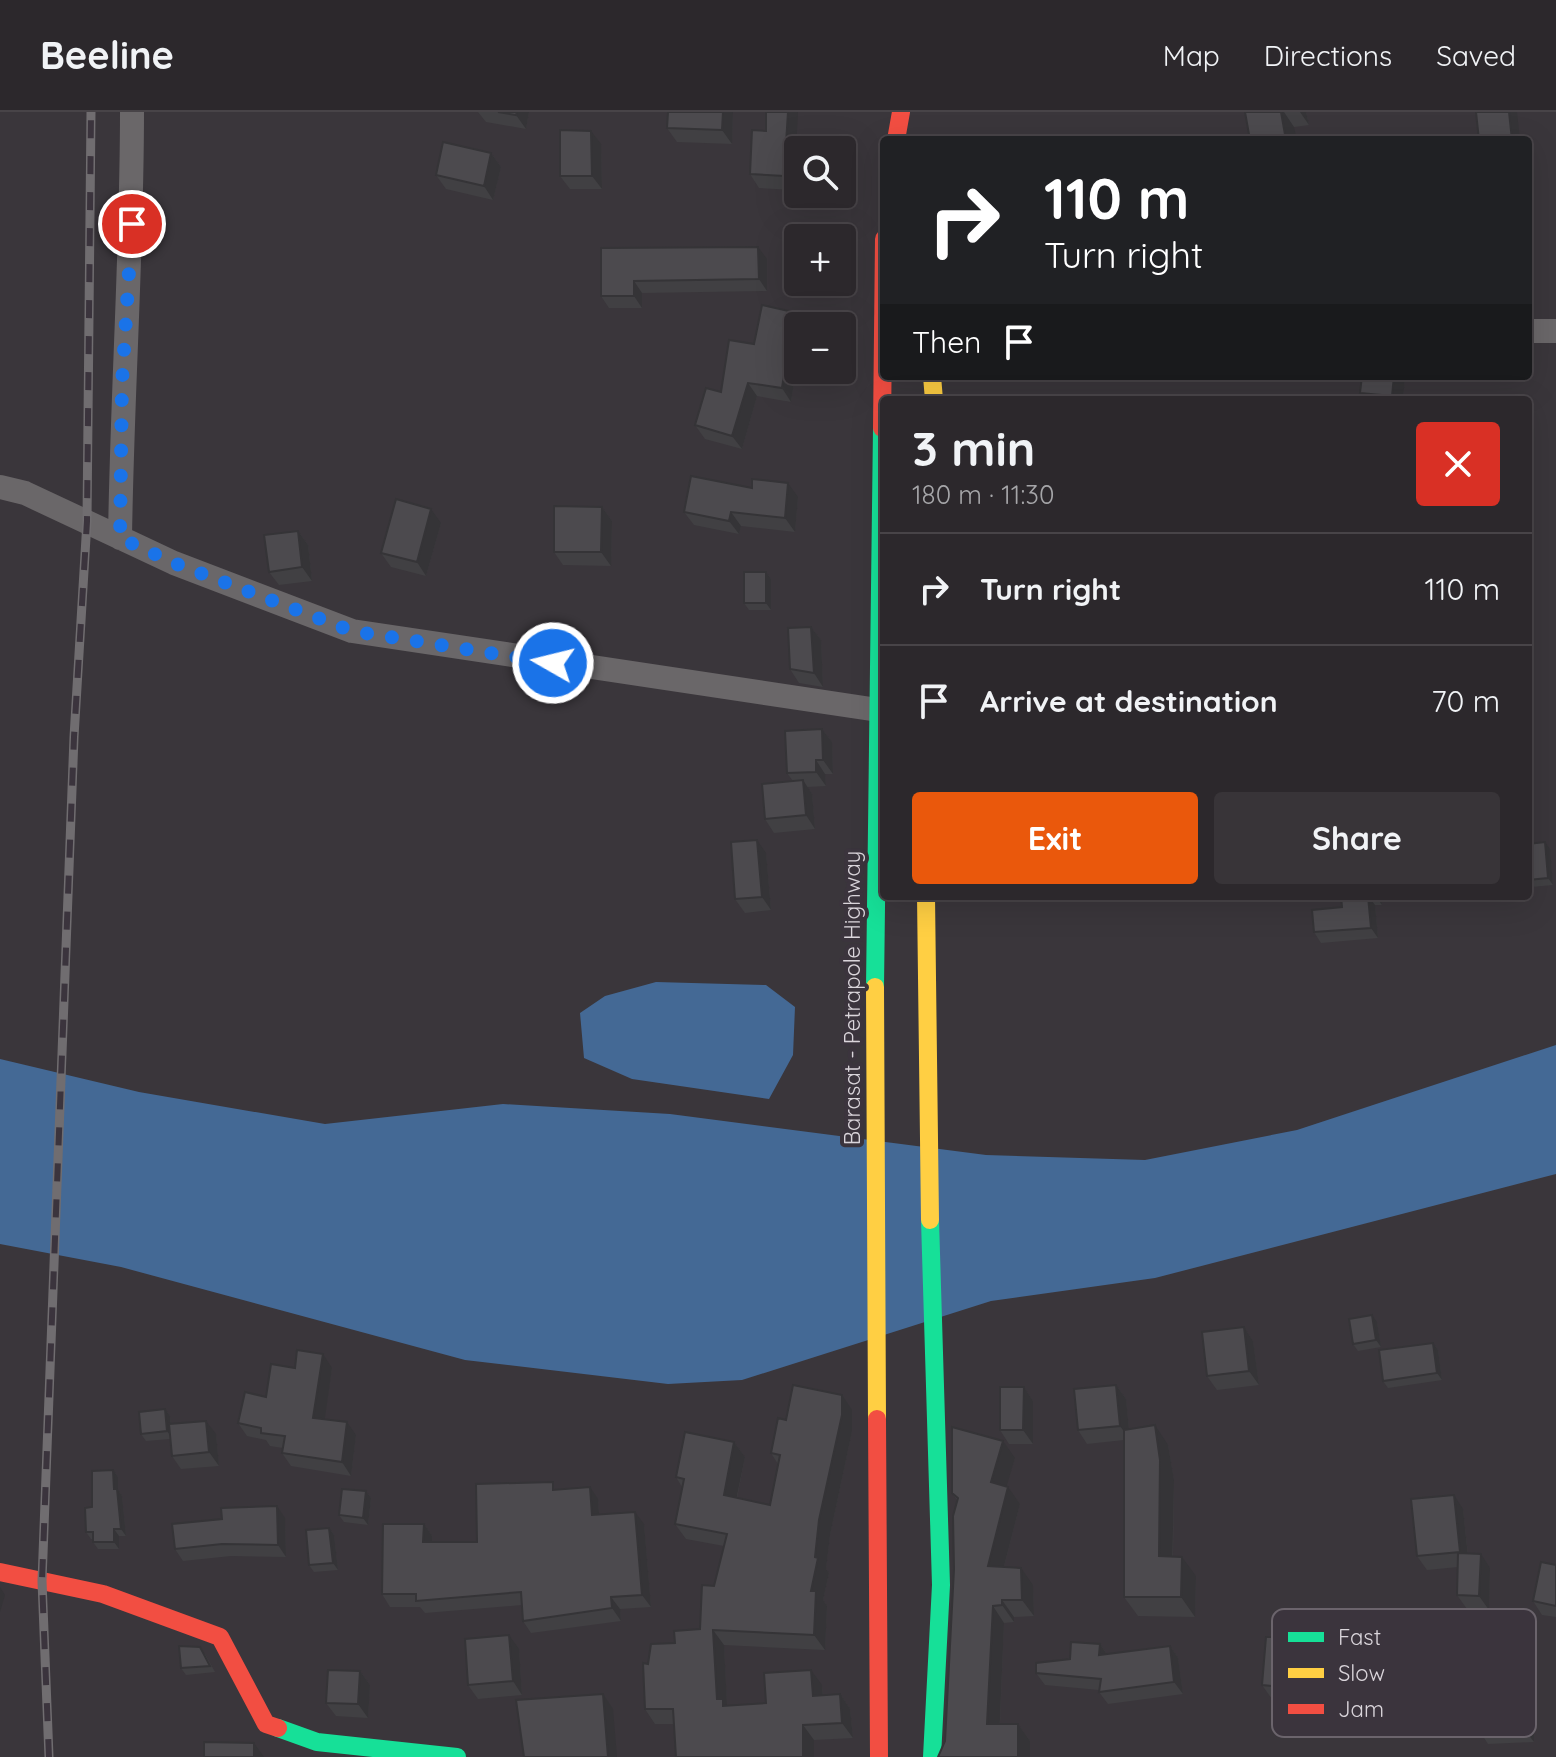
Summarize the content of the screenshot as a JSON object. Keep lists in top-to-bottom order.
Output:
{
  "streets": {
    "main road": ["Barasat - Petrapole Highway"]
  },
  "legend": ["Fast", "Slow", "Jam"],
  "page": {
    "header": "Beeline",
    "nav": ["Map", "Directions", "Saved"],
    "map_buttons": ["+", "−"],
    "turn": ["110 m", "Turn right"],
    "then": "Then",
    "heading": ["3 min", "180 m · 11:30"],
    "list": [
      {
        "name": "Turn right",
        "value": "110 m"
      },
      {
        "name": "Arrive at destination",
        "value": "70 m"
      }
    ],
    "buttons": ["Exit", "Share"]
  }
}
